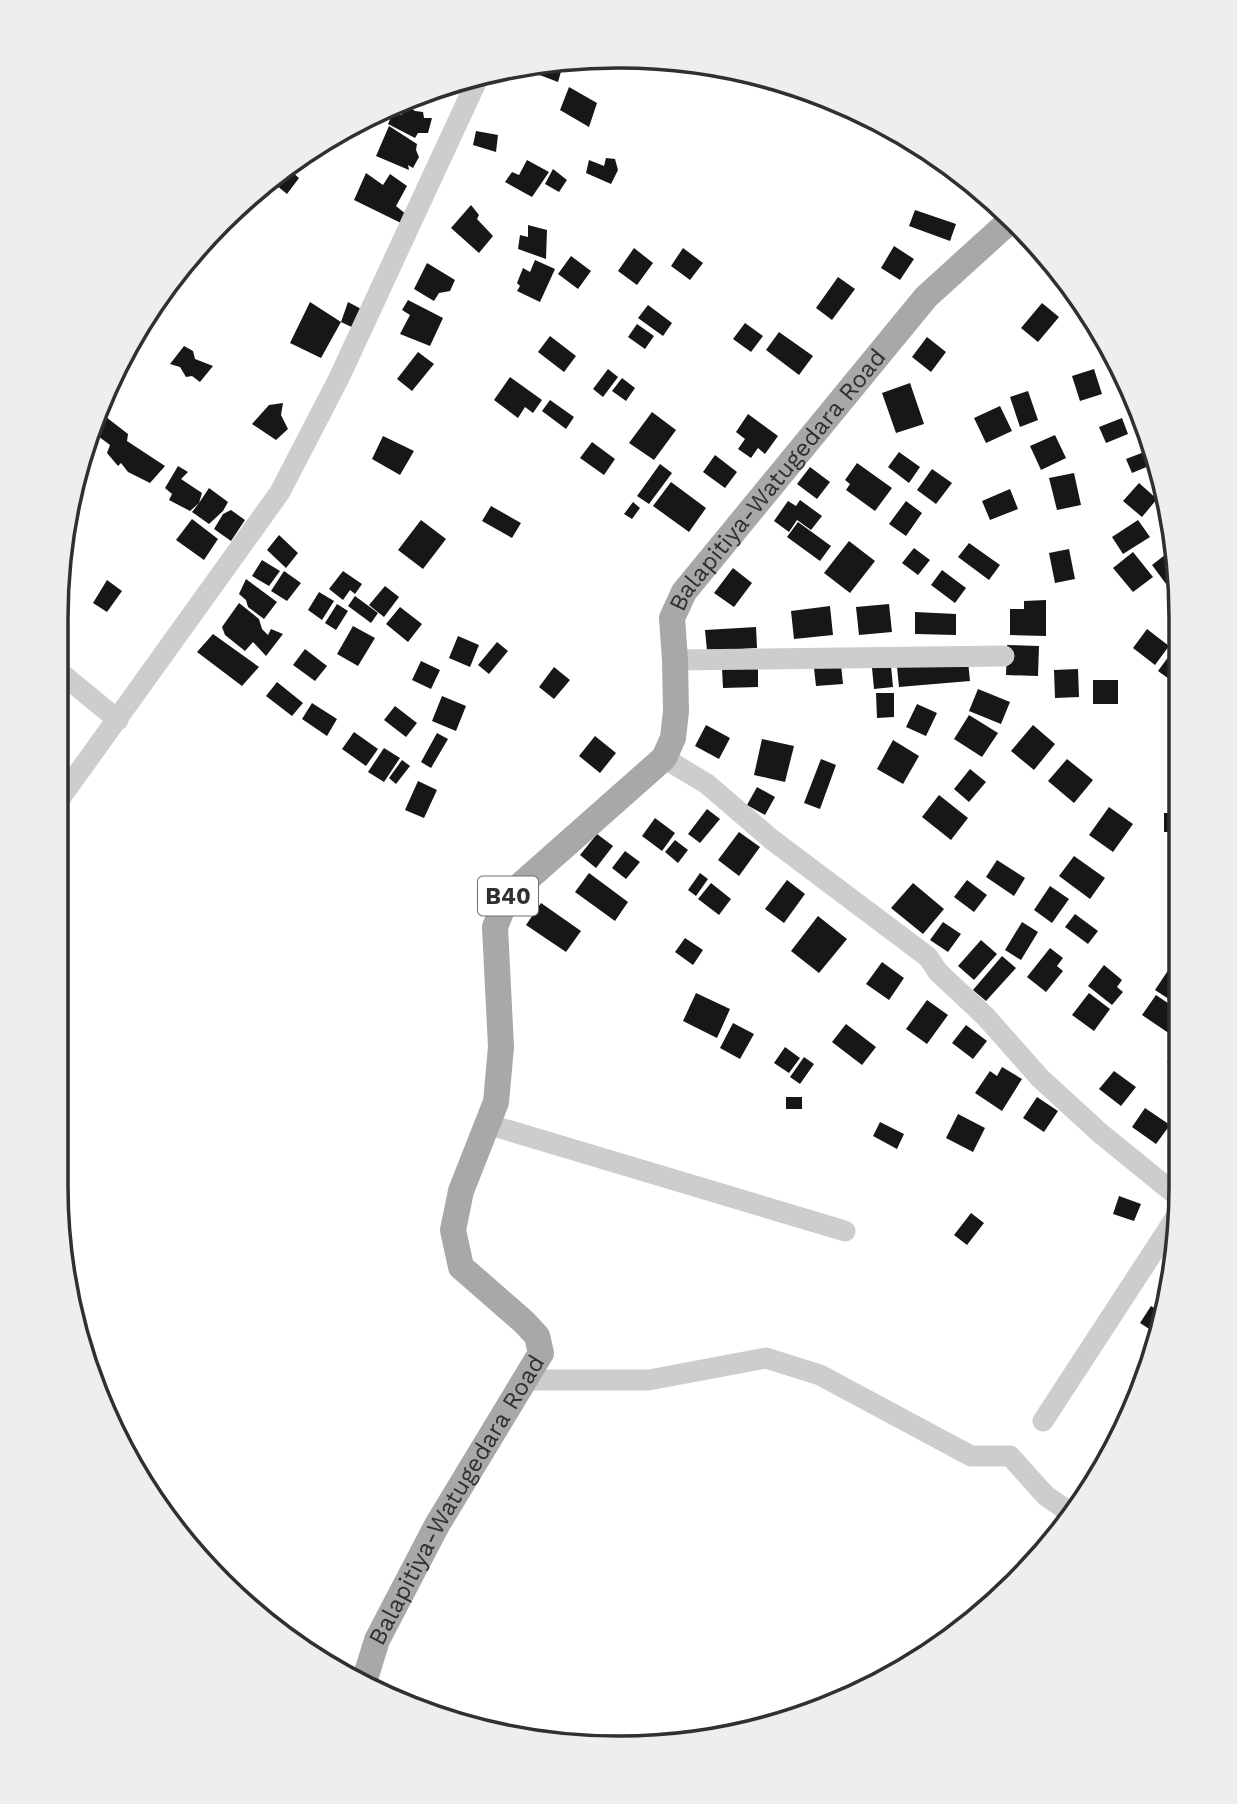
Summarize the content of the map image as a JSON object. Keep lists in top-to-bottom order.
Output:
{
  "streets": {
    "main road": ["Balapitiya-Watugedara Road", "B40"]
  }
}
